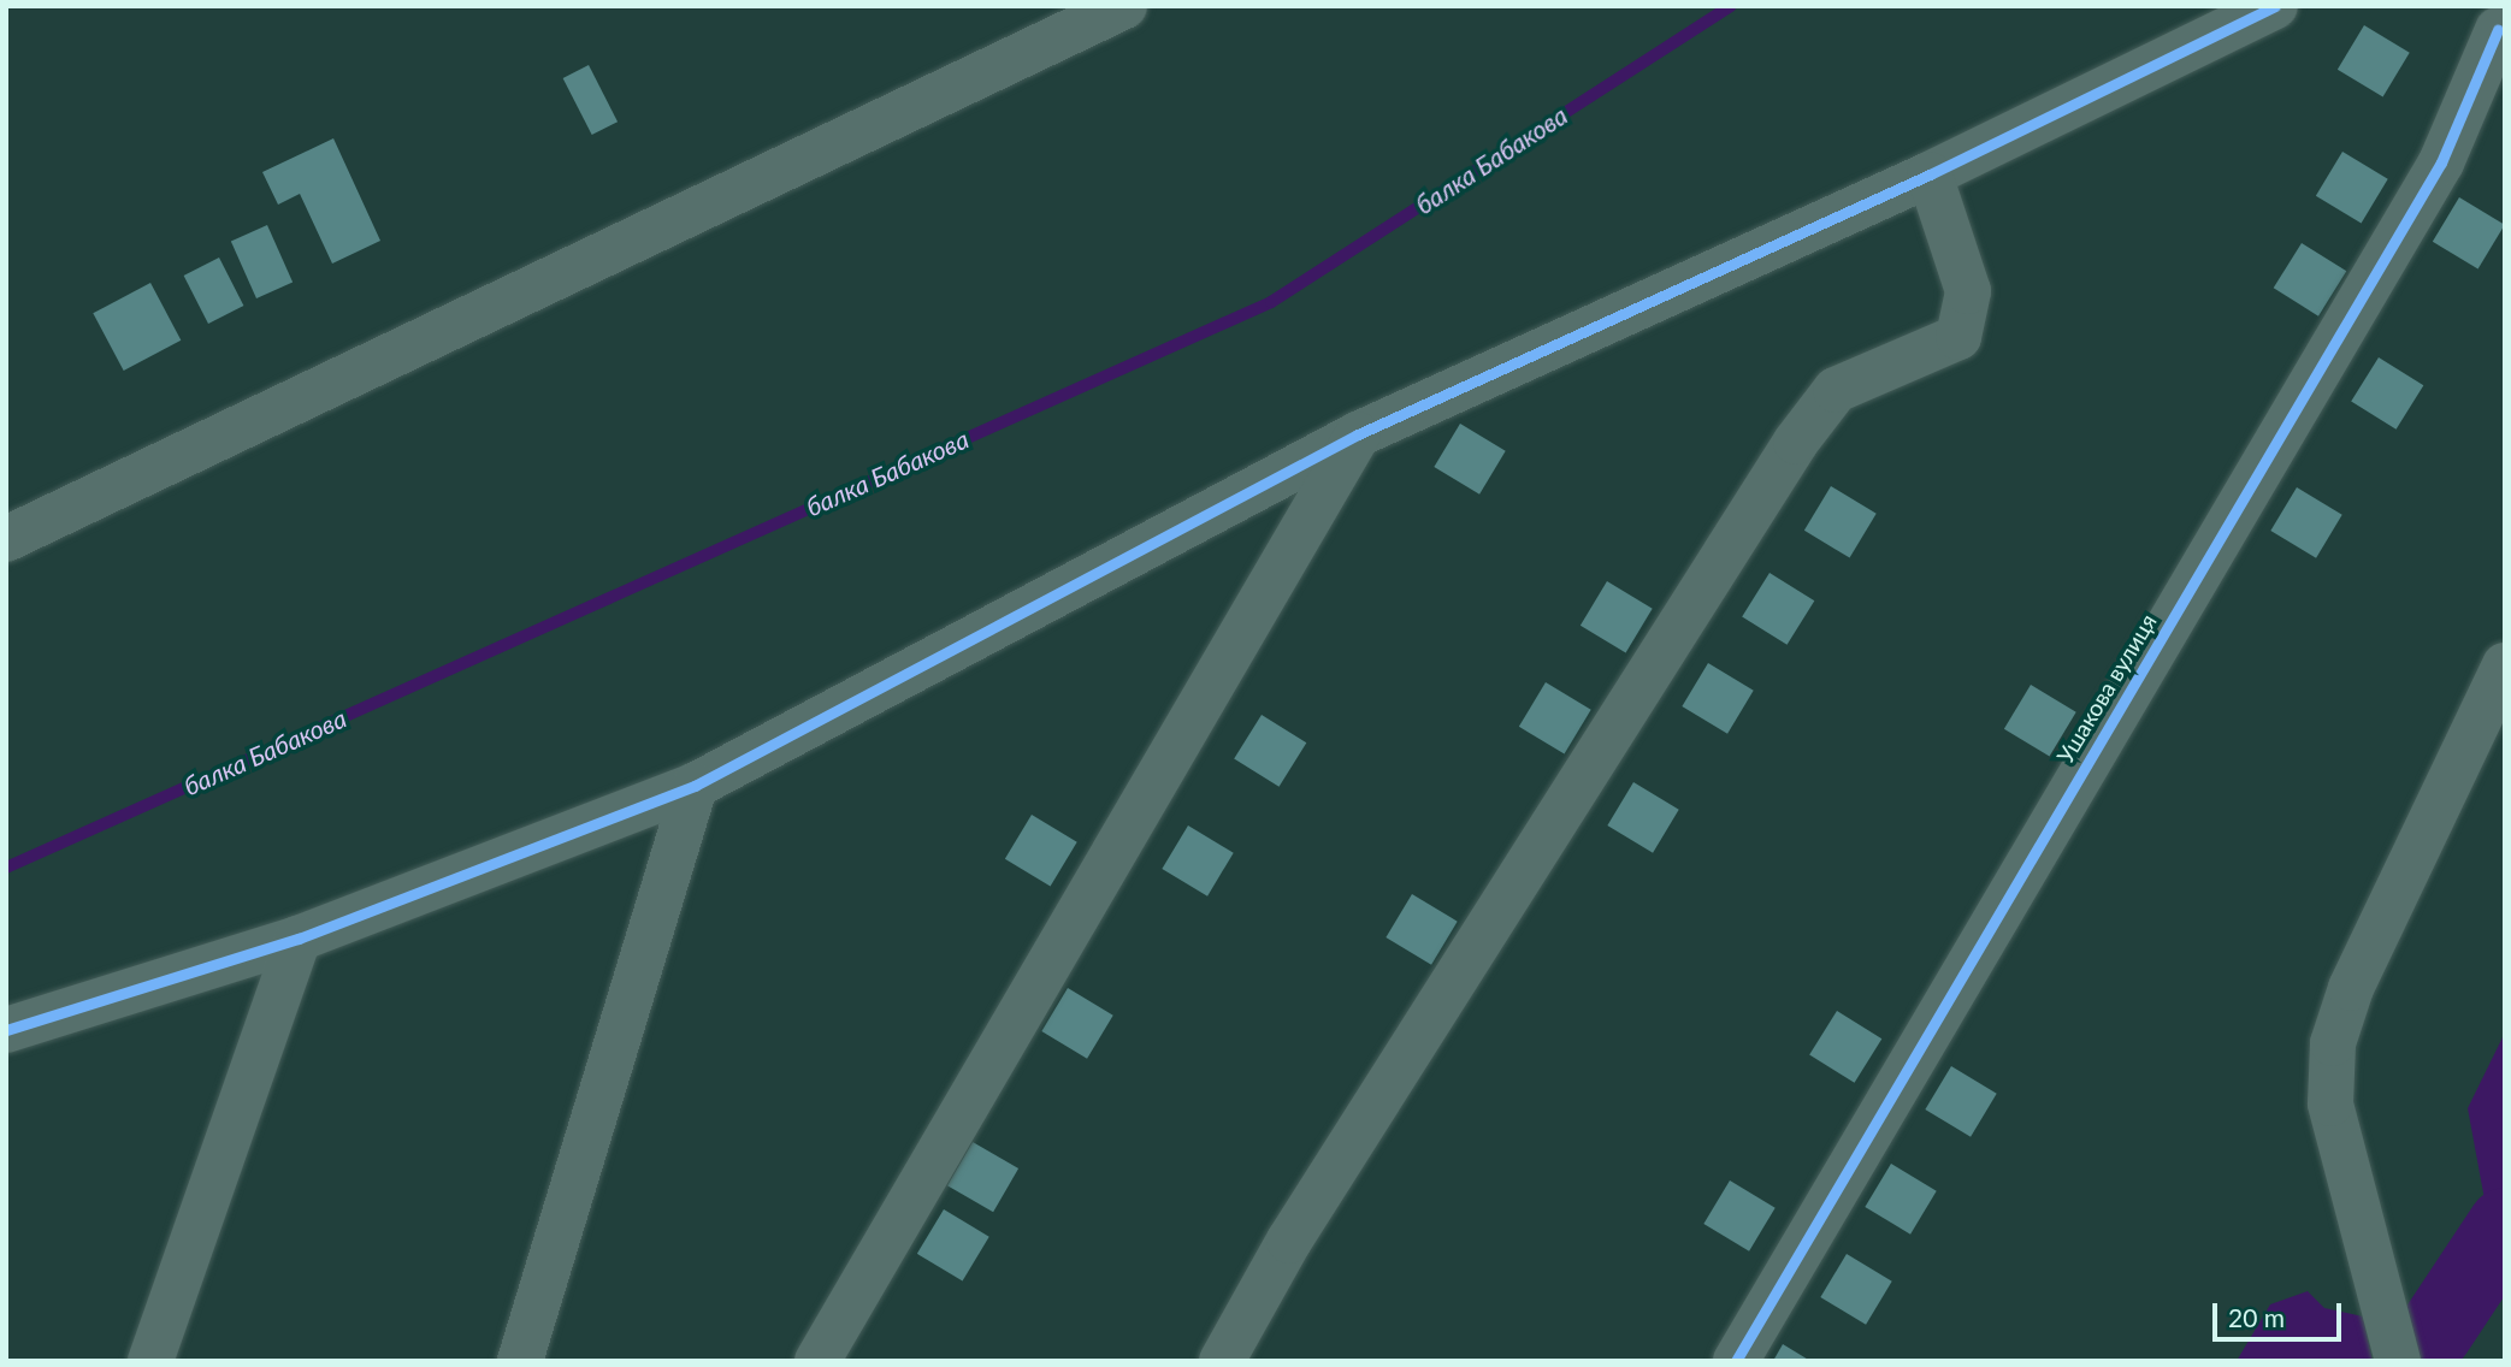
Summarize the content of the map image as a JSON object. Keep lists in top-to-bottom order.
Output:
{
  "streets": {
    "street": ["Ушакова вулиця"]
  },
  "water": ["балка Бабакова"],
  "scale_bar": "20 m"
}
